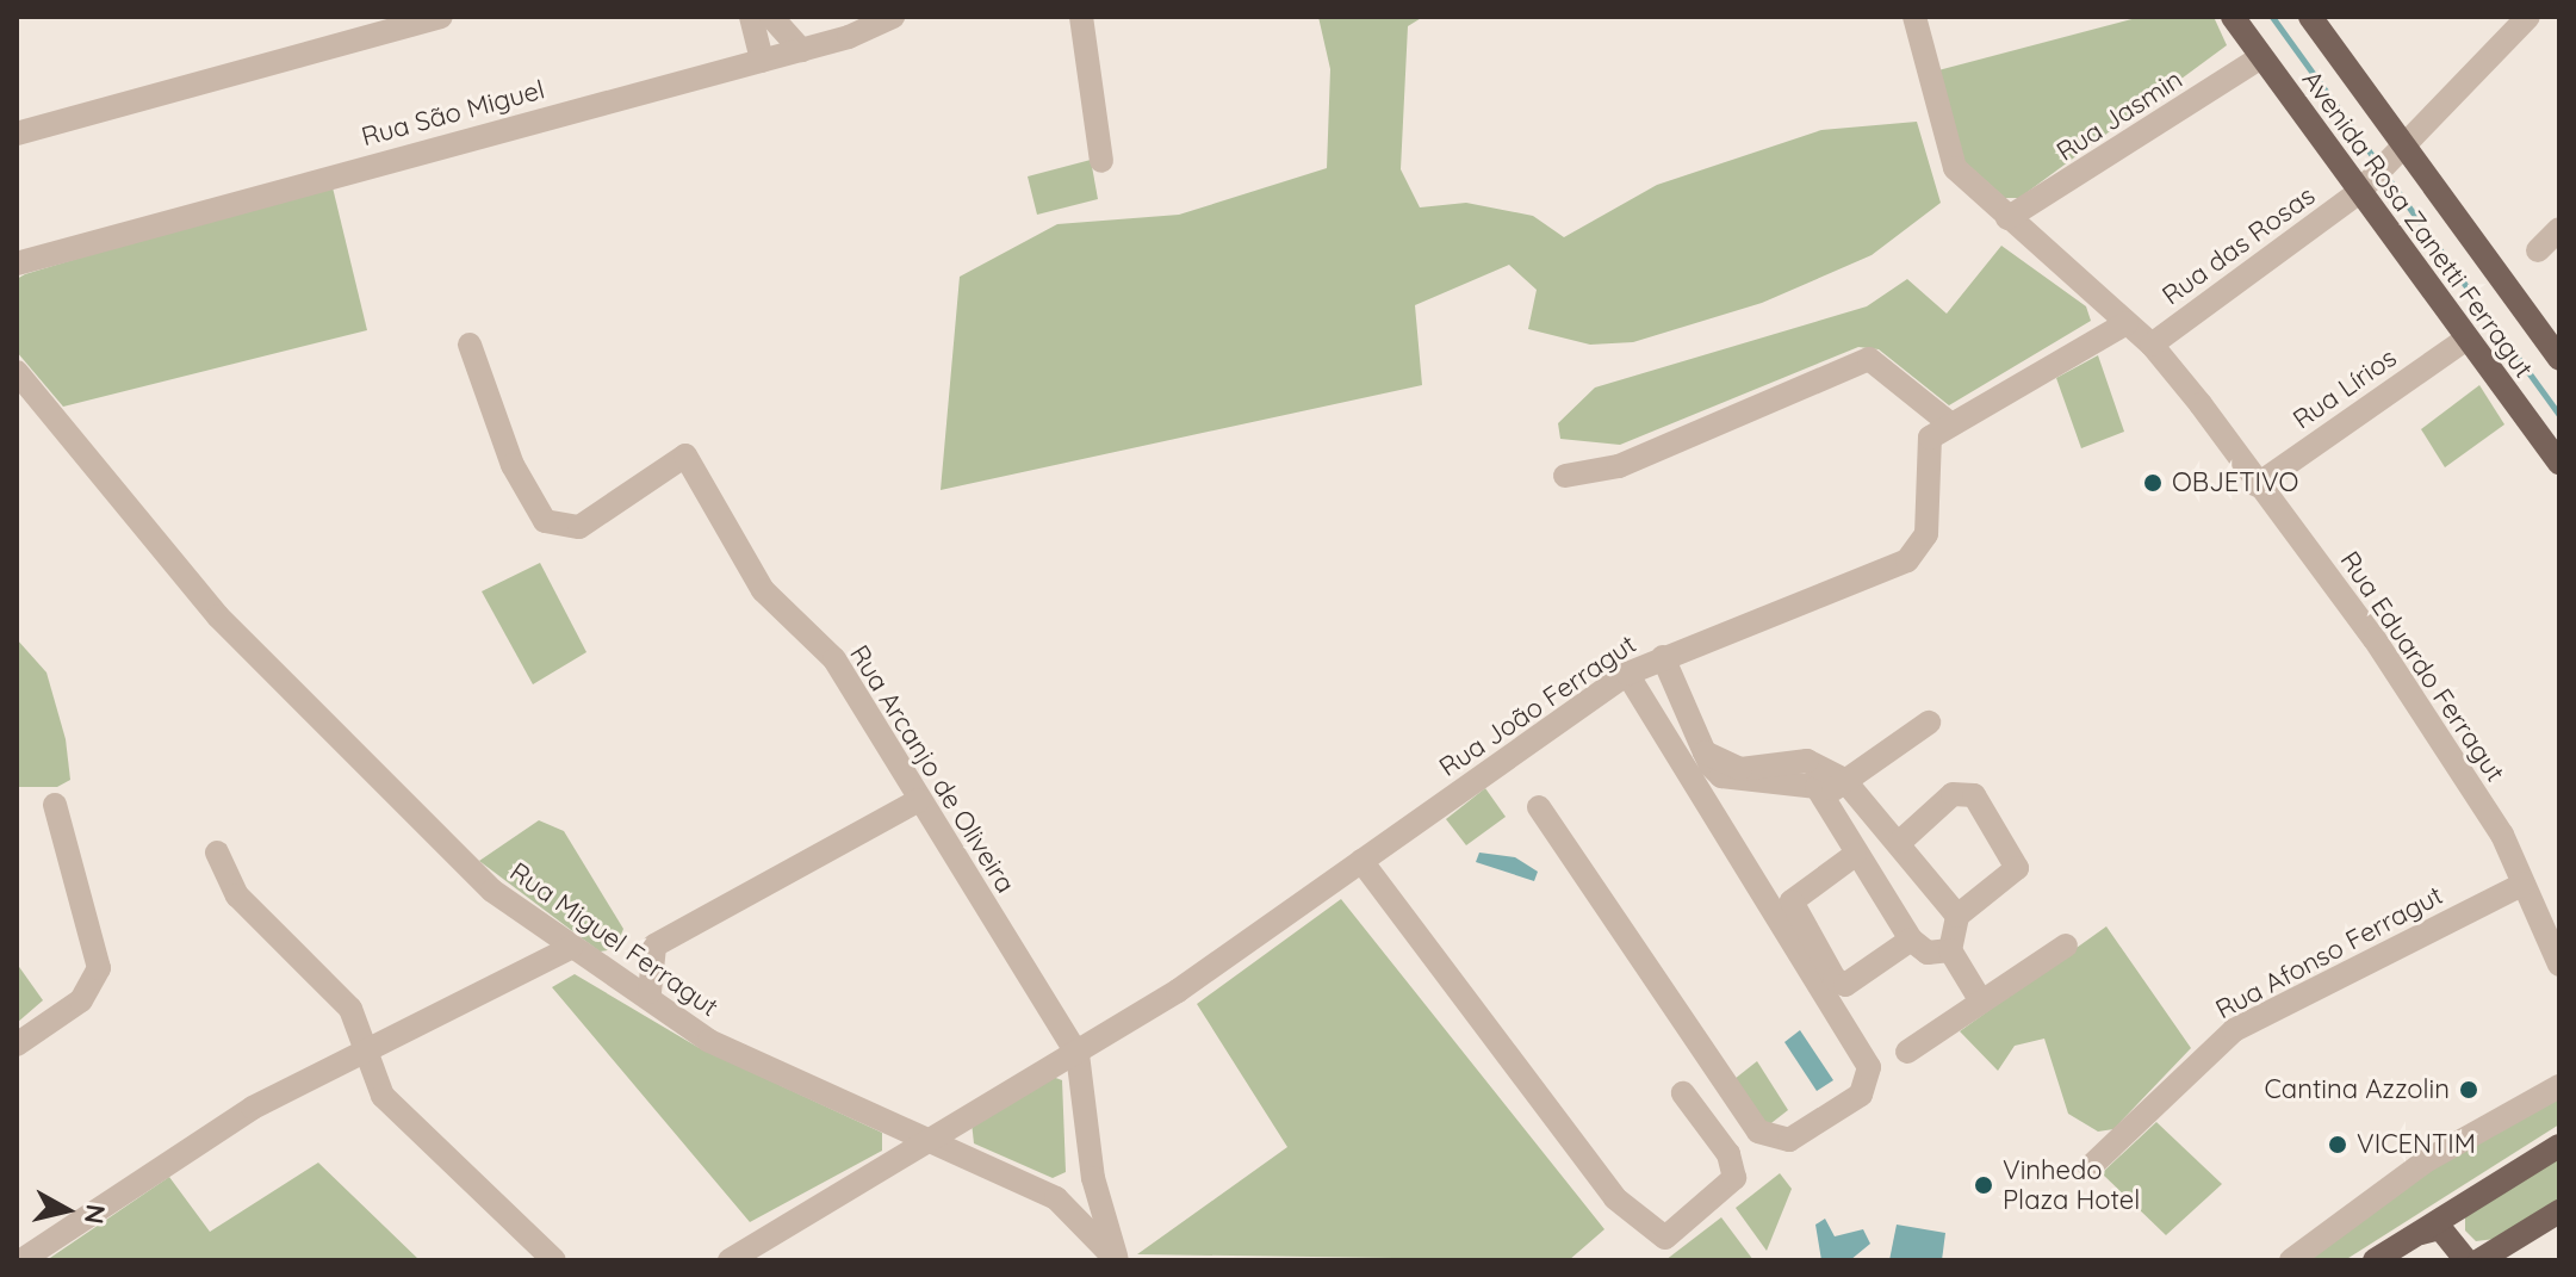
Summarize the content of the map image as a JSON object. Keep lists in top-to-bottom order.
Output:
{
  "streets": {
    "main road": ["Avenida Rosa Zanetti Ferragut"],
    "street": [
      "Rua São Miguel",
      "Rua Jasmin",
      "Rua das Rosas",
      "Rua Lírios",
      "Rua Eduardo Ferragut",
      "Rua João Ferragut",
      "Rua Arcanjo de Oliveira",
      "Rua Miguel Ferragut",
      "Rua Afonso Ferragut"
    ]
  },
  "crossings": [
    ["Rua Jasmin", "Avenida Rosa Zanetti Ferragut"],
    ["Rua Jasmin", "Rua Eduardo Ferragut"],
    ["Avenida Rosa Zanetti Ferragut", "Rua das Rosas"],
    ["Avenida Rosa Zanetti Ferragut", "Rua Lírios"],
    ["Rua das Rosas", "Rua Eduardo Ferragut"],
    ["Rua Lírios", "Rua Eduardo Ferragut"],
    ["Rua Eduardo Ferragut", "Rua Afonso Ferragut"],
    ["Rua João Ferragut", "Rua Arcanjo de Oliveira"],
    ["Rua João Ferragut", "Rua Miguel Ferragut"],
    ["Rua Arcanjo de Oliveira", "Rua Miguel Ferragut"]
  ],
  "places": [
    "OBJETIVO",
    "Cantina Azzolin",
    "VICENTIM",
    "Vinhedo Plaza Hotel"
  ],
  "north": "right"
}
